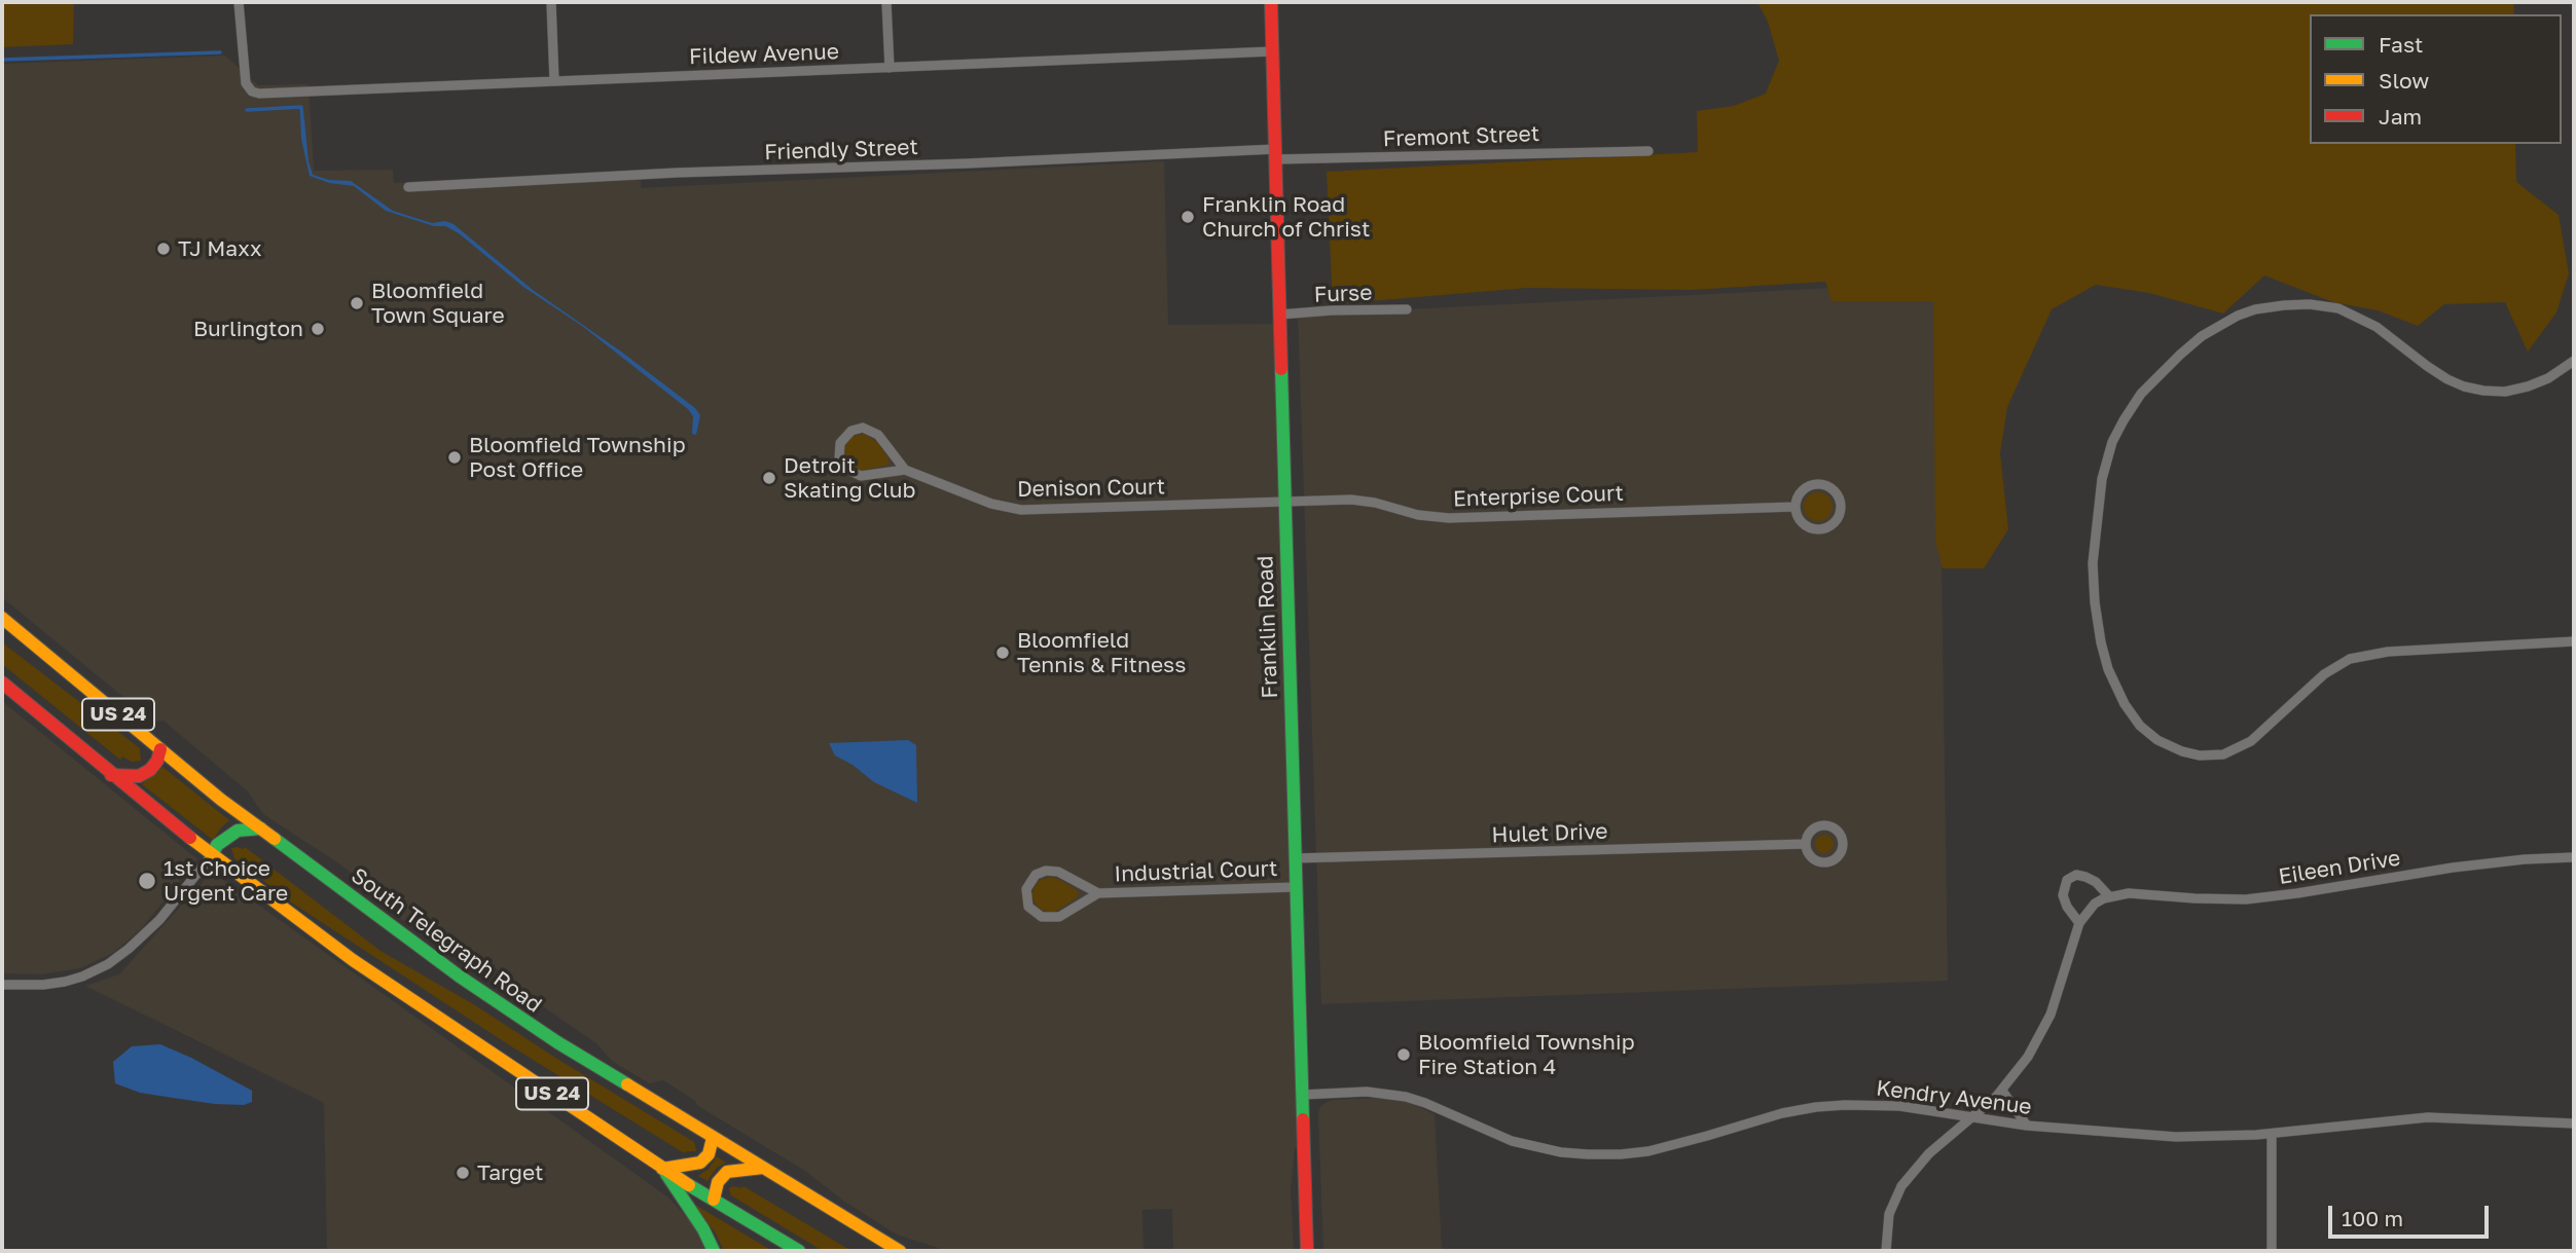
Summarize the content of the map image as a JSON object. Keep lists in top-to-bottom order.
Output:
{
  "streets": {
    "main road": ["Franklin Road", "US 24", "South Telegraph Road"],
    "street": [
      "Fildew Avenue",
      "Fremont Street",
      "Friendly Street",
      "Furse",
      "Denison Court",
      "Enterprise Court",
      "Hulet Drive",
      "Eileen Drive",
      "Industrial Court",
      "Kendry Avenue"
    ]
  },
  "crossings": [
    ["Fildew Avenue", "Franklin Road"],
    ["Fremont Street", "Friendly Street"],
    ["Fremont Street", "Franklin Road"],
    ["Friendly Street", "Franklin Road"],
    ["Furse", "Franklin Road"],
    ["Denison Court", "Enterprise Court"],
    ["Denison Court", "Franklin Road"],
    ["Enterprise Court", "Franklin Road"],
    ["Franklin Road", "Hulet Drive"],
    ["Franklin Road", "Industrial Court"],
    ["Franklin Road", "Kendry Avenue"]
  ],
  "places": [
    "Franklin Road Church of Christ",
    "TJ Maxx",
    "Bloomfield Town Square",
    "Burlington",
    "Bloomfield Township Post Office",
    "Detroit Skating Club",
    "Bloomfield Tennis & Fitness",
    "1st Choice Urgent Care",
    "Bloomfield Township Fire Station 4",
    "Target"
  ],
  "legend": ["Fast", "Slow", "Jam"],
  "scale_bar": "100 m"
}
